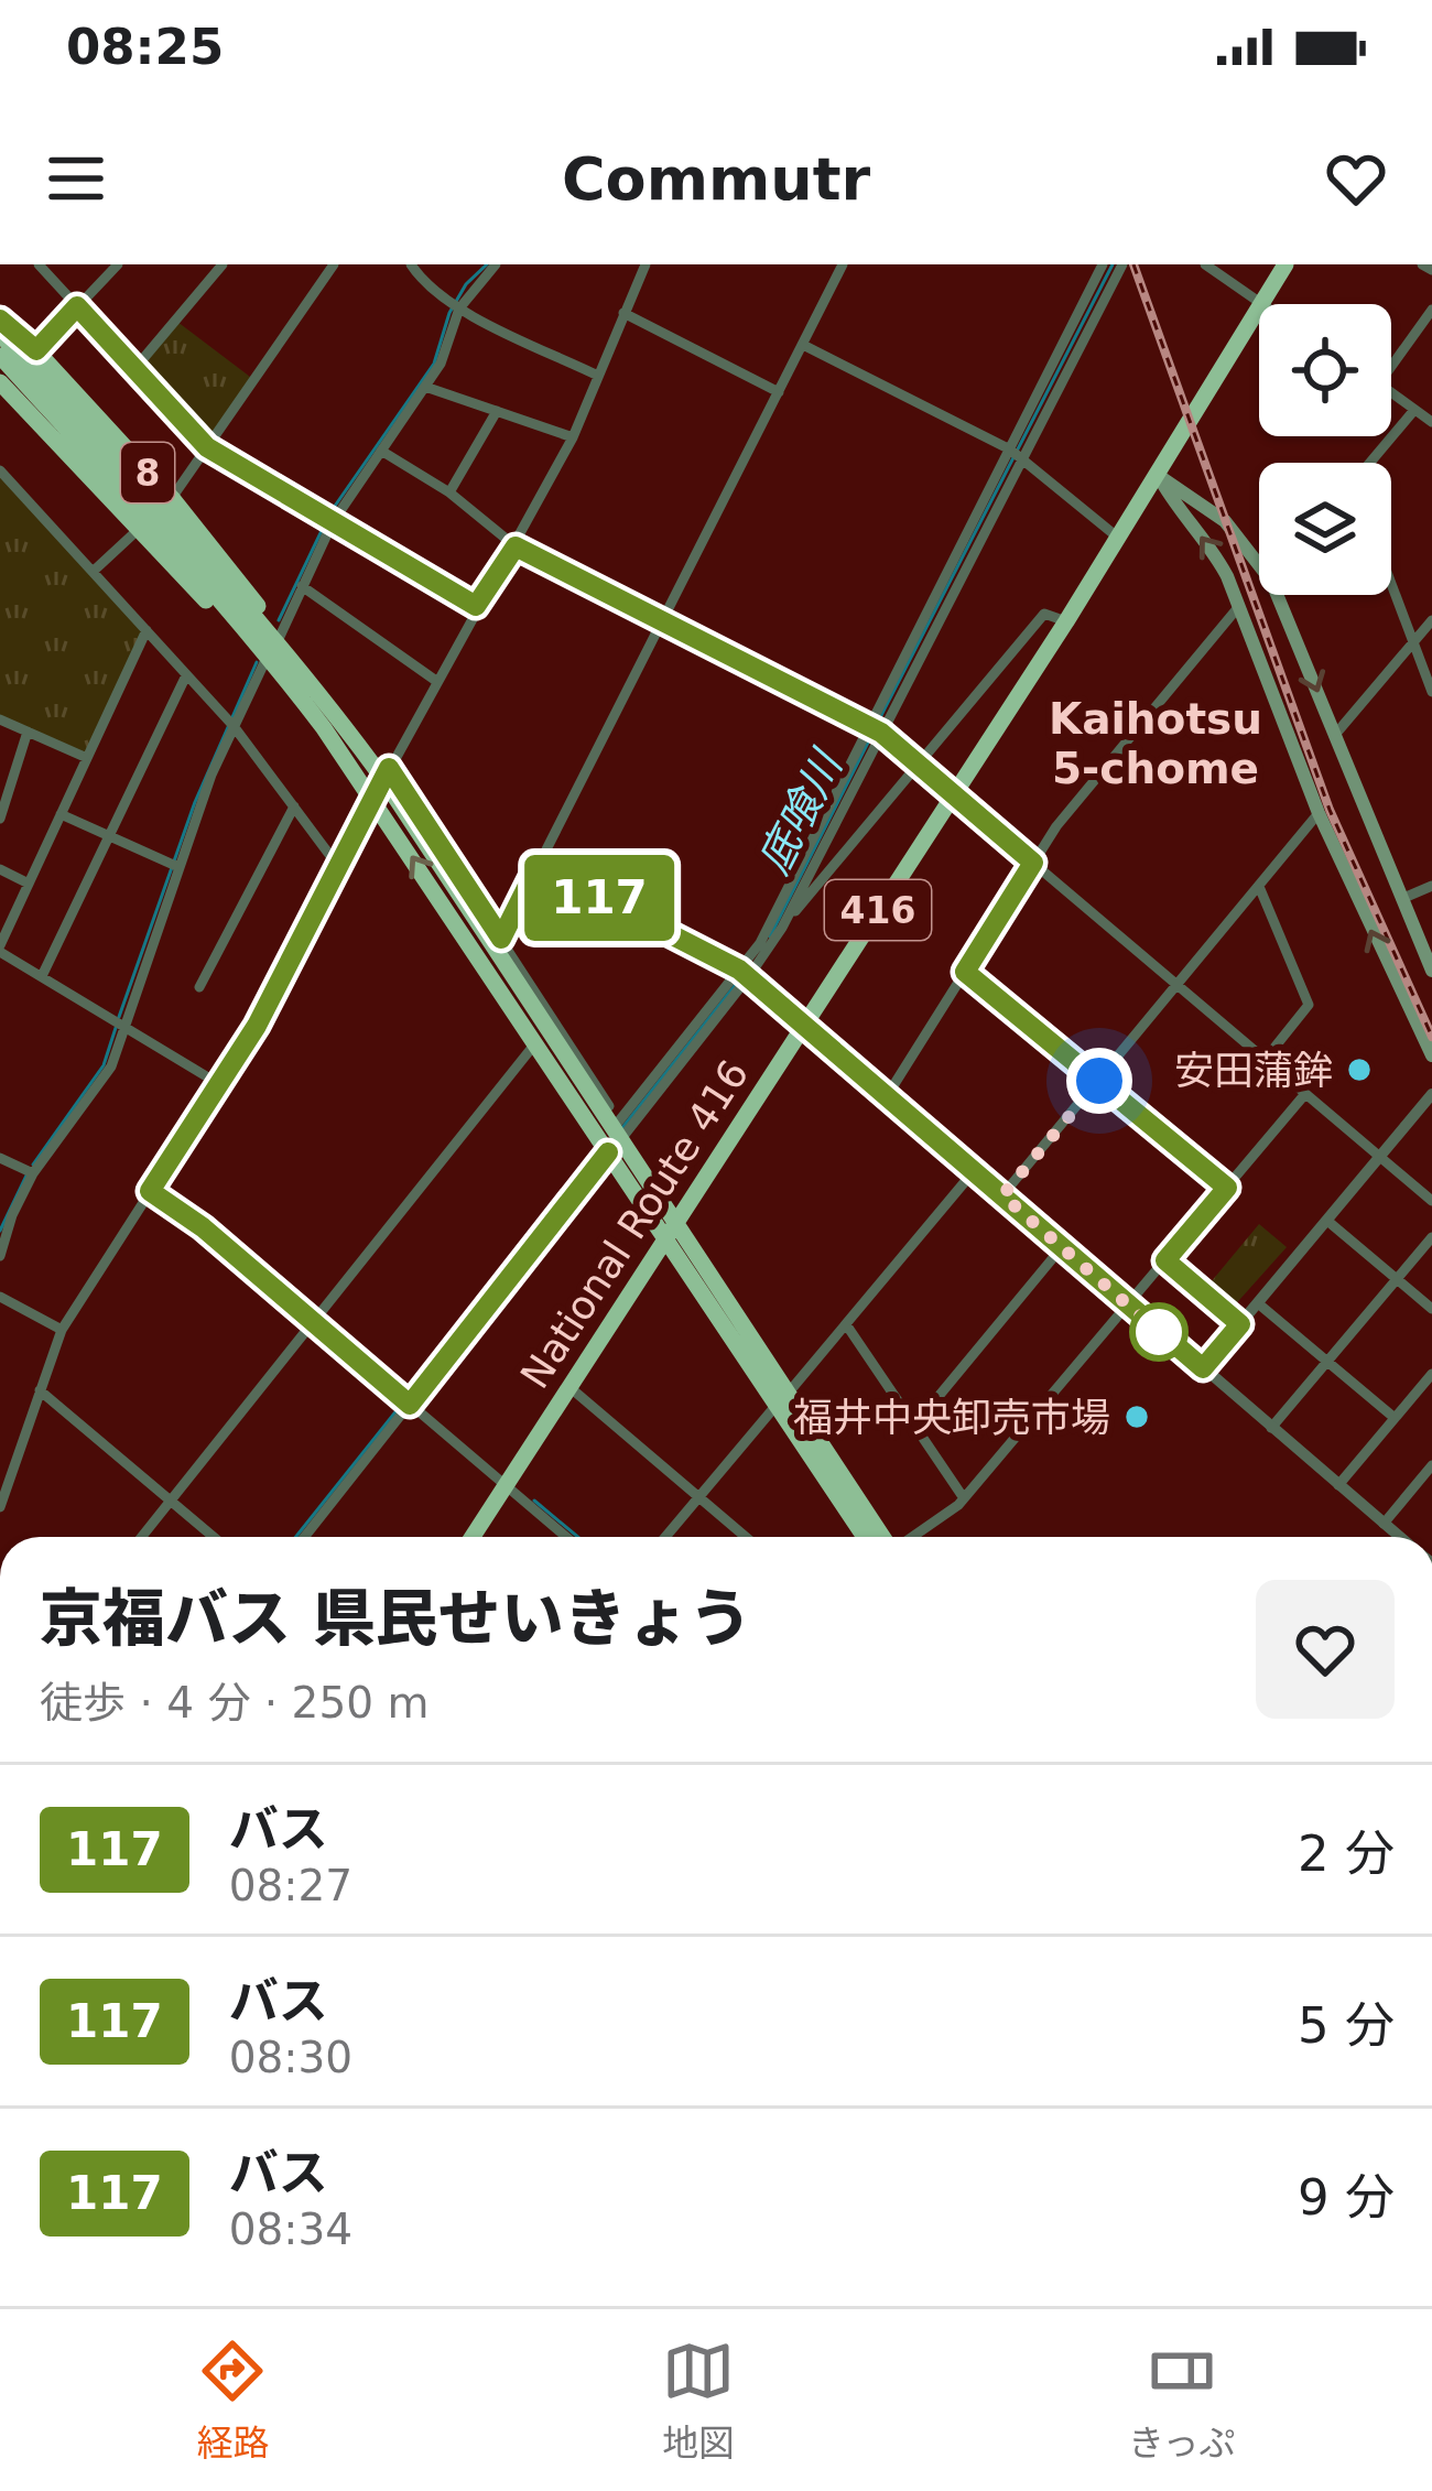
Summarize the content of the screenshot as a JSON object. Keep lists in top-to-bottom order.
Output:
{
  "streets": {
    "highway": ["8", "416", "National Route 416"]
  },
  "crossings": [
    ["8", "National Route 416"]
  ],
  "districts": ["Kaihotsu 5-chome"],
  "water": ["底喰川"],
  "places": ["安田蒲鉾", "福井中央卸売市場"],
  "lines": ["bus line 117"],
  "page": {
    "status": "08:25",
    "header": "Commutr",
    "on_map": "117",
    "heading": ["京福バス 県民せいきょう", "徒歩 · 4 分 · 250 m"],
    "list": [
      {
        "mark": "117",
        "name": "バス",
        "note": "08:27",
        "value": "2 分"
      },
      {
        "mark": "117",
        "name": "バス",
        "note": "08:30",
        "value": "5 分"
      },
      {
        "mark": "117",
        "name": "バス",
        "note": "08:34",
        "value": "9 分"
      }
    ],
    "tabs": ["経路", "地図", "きっぷ"]
  }
}
